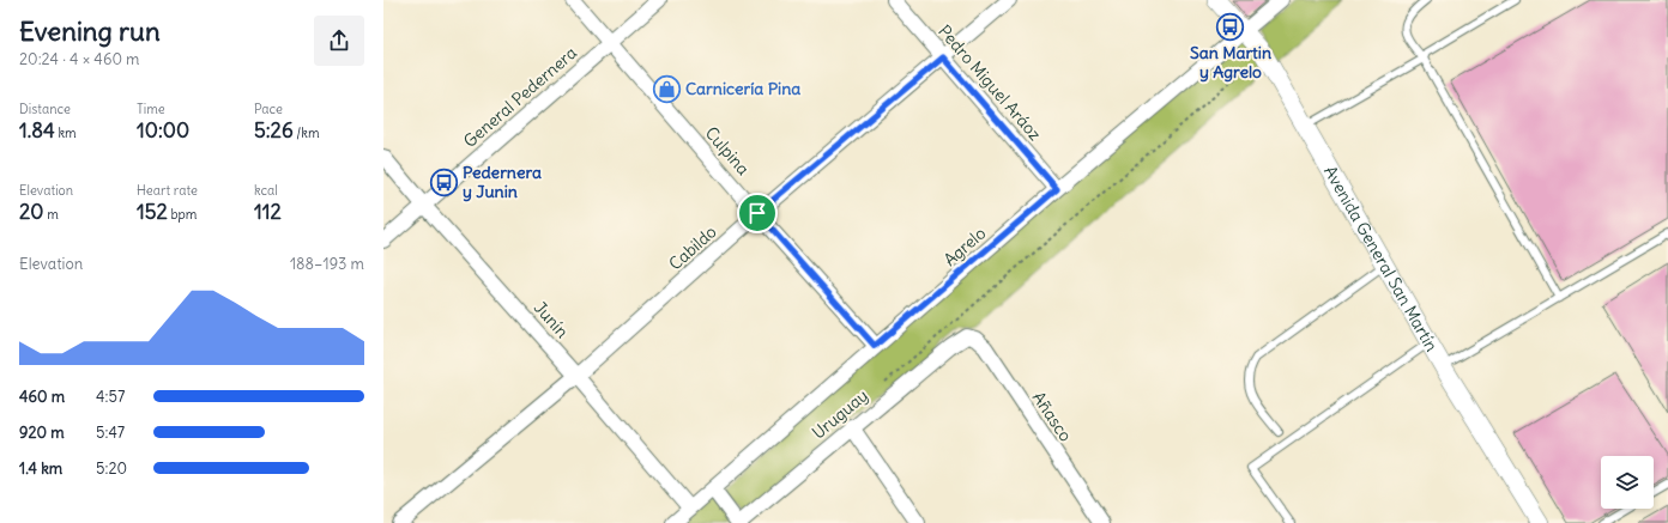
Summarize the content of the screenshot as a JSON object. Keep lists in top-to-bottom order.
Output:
{
  "streets": {
    "street": [
      "Pedro Miguel Aráoz",
      "General Pedernera",
      "Culpina",
      "Agrelo",
      "Cabildo",
      "Avenida General San Martín",
      "Junín",
      "Uruguay",
      "Añasco"
    ]
  },
  "crossings": [
    ["Pedro Miguel Aráoz", "Agrelo"],
    ["Pedro Miguel Aráoz", "Cabildo"],
    ["General Pedernera", "Culpina"],
    ["General Pedernera", "Junín"],
    ["Culpina", "Agrelo"],
    ["Culpina", "Cabildo"],
    ["Agrelo", "Avenida General San Martín"],
    ["Agrelo", "Junín"],
    ["Cabildo", "Junín"],
    ["Uruguay", "Añasco"]
  ],
  "places": {
    "bus stop": ["San Martin y Agrelo", "Pedernera y Junin"],
    "shop": ["Carnicería Pina"]
  },
  "page": {
    "heading": ["Evening run", "20:24 · 4 × 460 m"],
    "stats": [
      ["Distance", "1.84 km"],
      ["Time", "10:00"],
      ["Pace", "5:26 /km"],
      ["Elevation", "20 m"],
      ["Heart rate", "152 bpm"],
      ["kcal", "112"]
    ],
    "chart": ["Elevation", "188–193 m"],
    "list": [
      {
        "name": "460 m",
        "note": "4:57"
      },
      {
        "name": "920 m",
        "note": "5:47"
      },
      {
        "name": "1.4 km",
        "note": "5:20"
      }
    ]
  }
}
